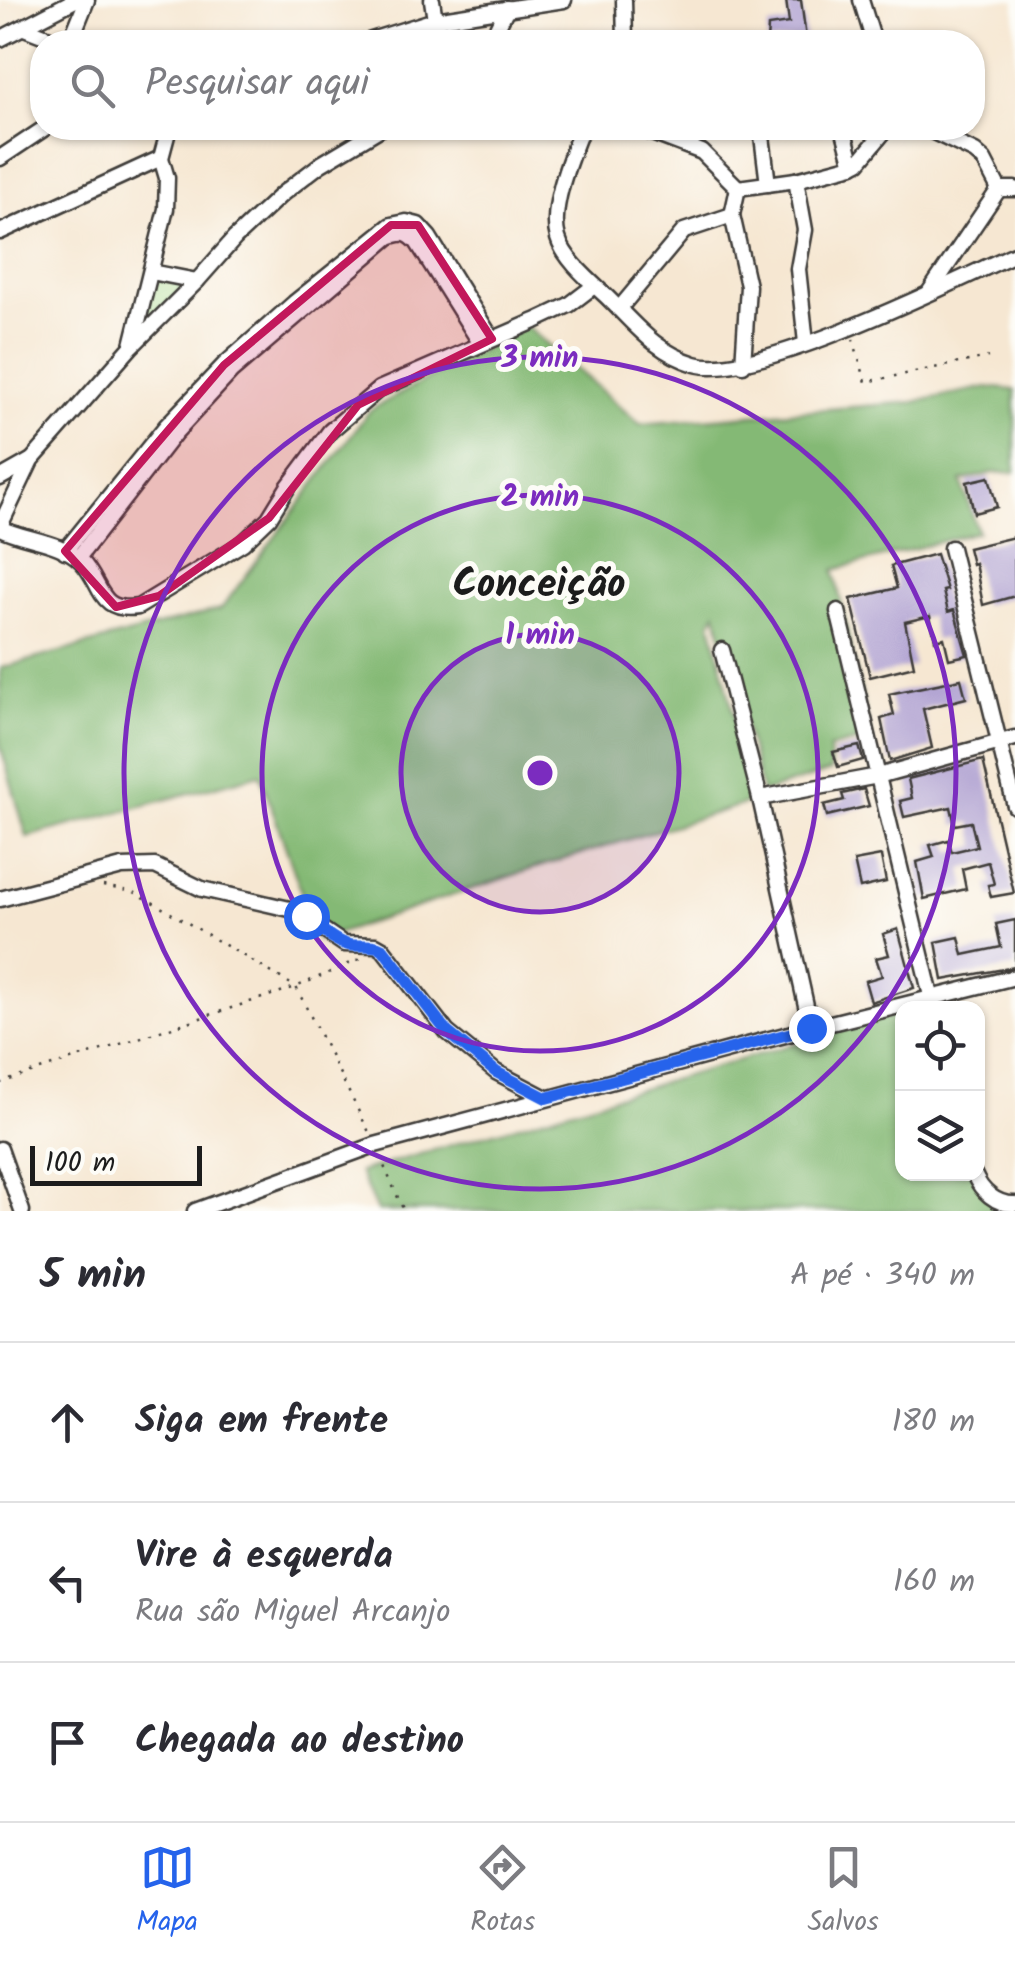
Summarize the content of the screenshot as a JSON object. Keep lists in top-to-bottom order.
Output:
{
  "districts": ["Conceição"],
  "scale_bar": "100 m",
  "page": {
    "search": "Pesquisar aqui",
    "scale": "100 m",
    "heading": ["5 min", "A pé · 340 m"],
    "list": [
      ["Siga em frente", "180 m"],
      ["Vire à esquerda", "Rua são Miguel Arcanjo", "160 m"],
      "Chegada ao destino"
    ],
    "nav": ["Mapa", "Rotas", "Salvos"]
  },
  "rings": ["3 min", "2 min", "1 min"]
}
